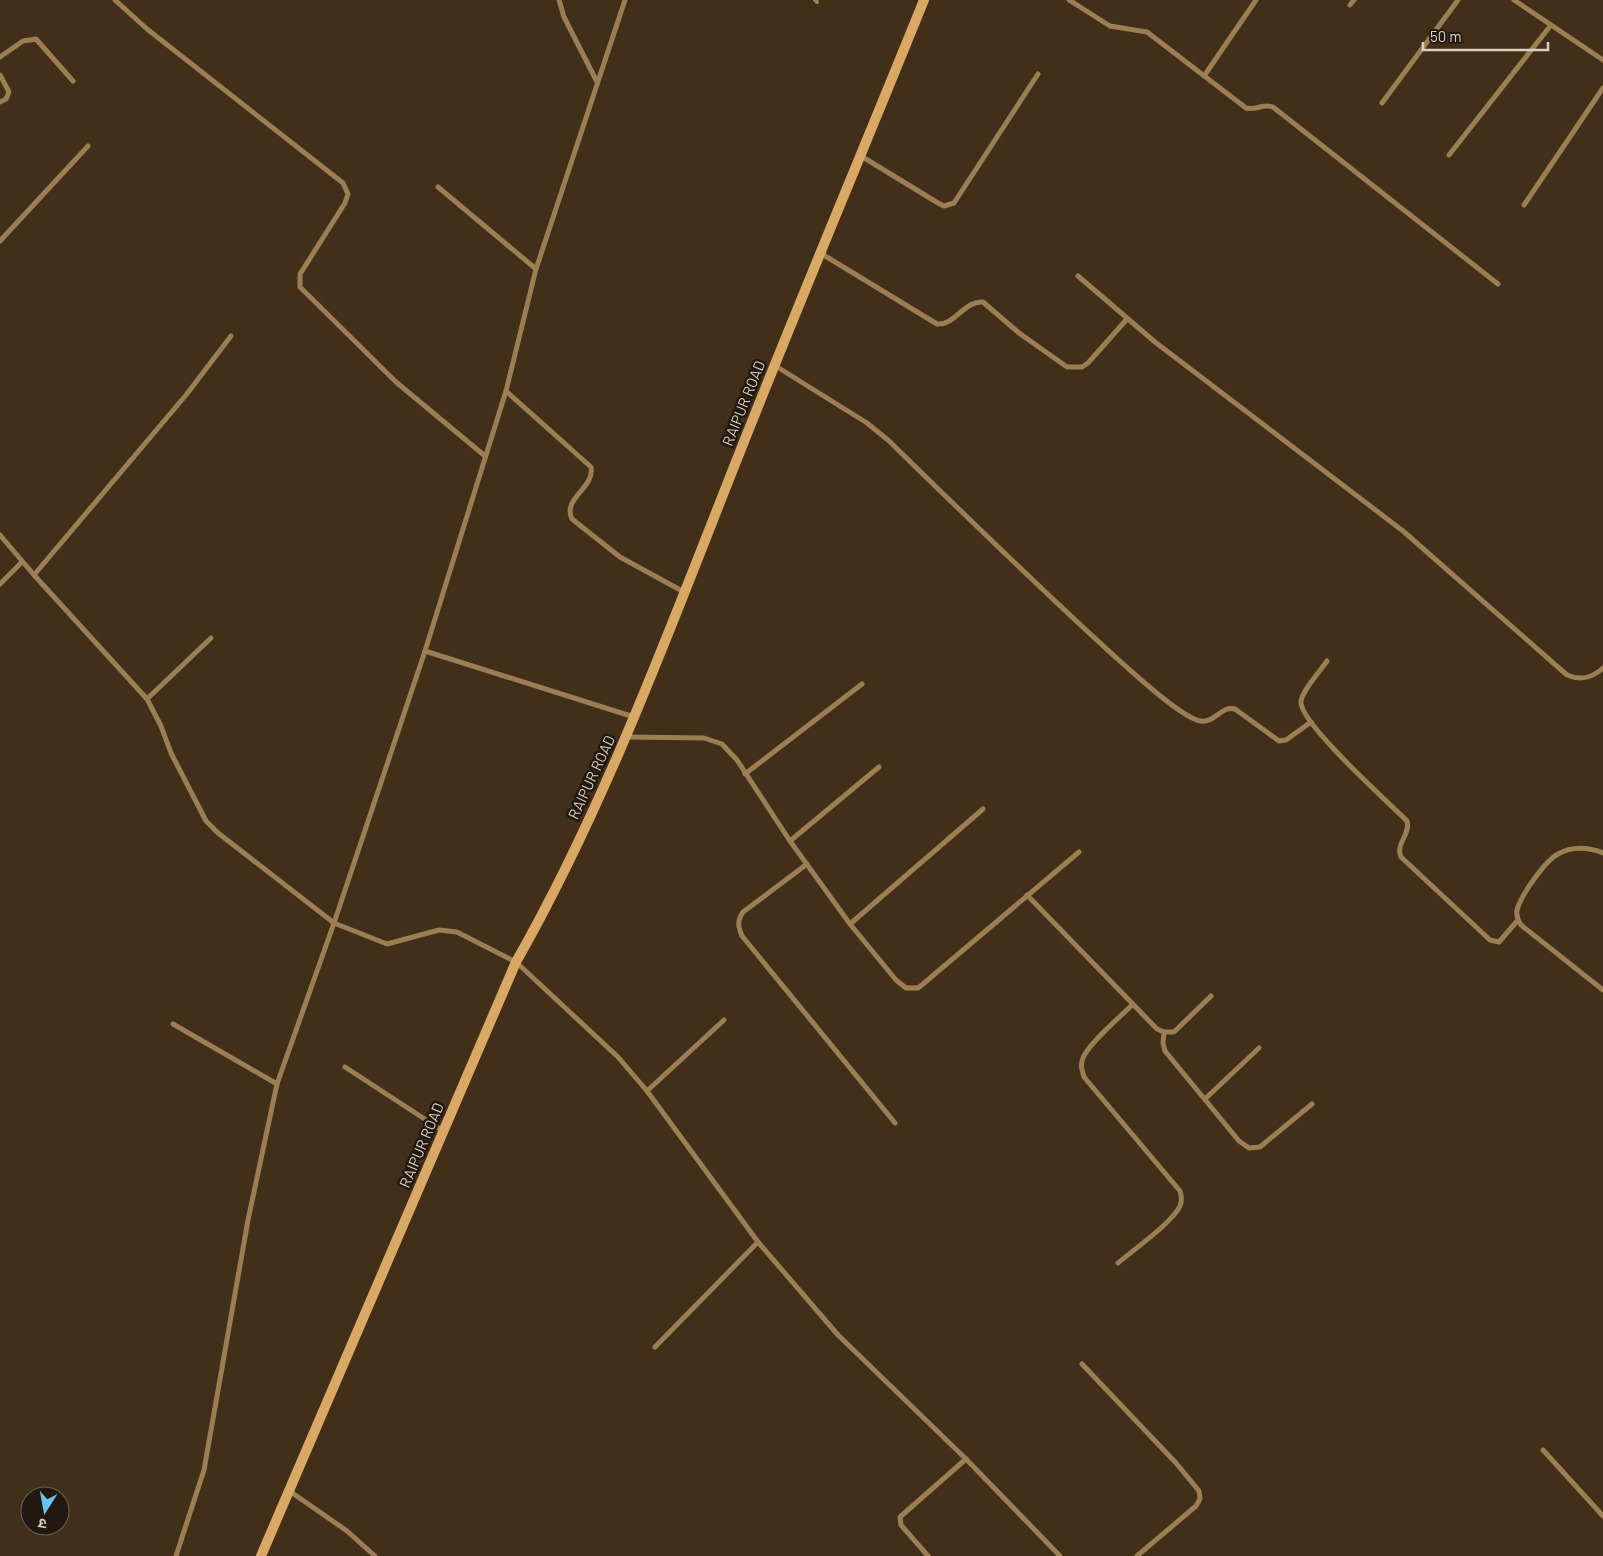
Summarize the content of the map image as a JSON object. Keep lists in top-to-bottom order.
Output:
{
  "streets": {
    "main road": ["RAIPUR ROAD"]
  },
  "scale_bar": "50 m",
  "north": "bottom"
}
